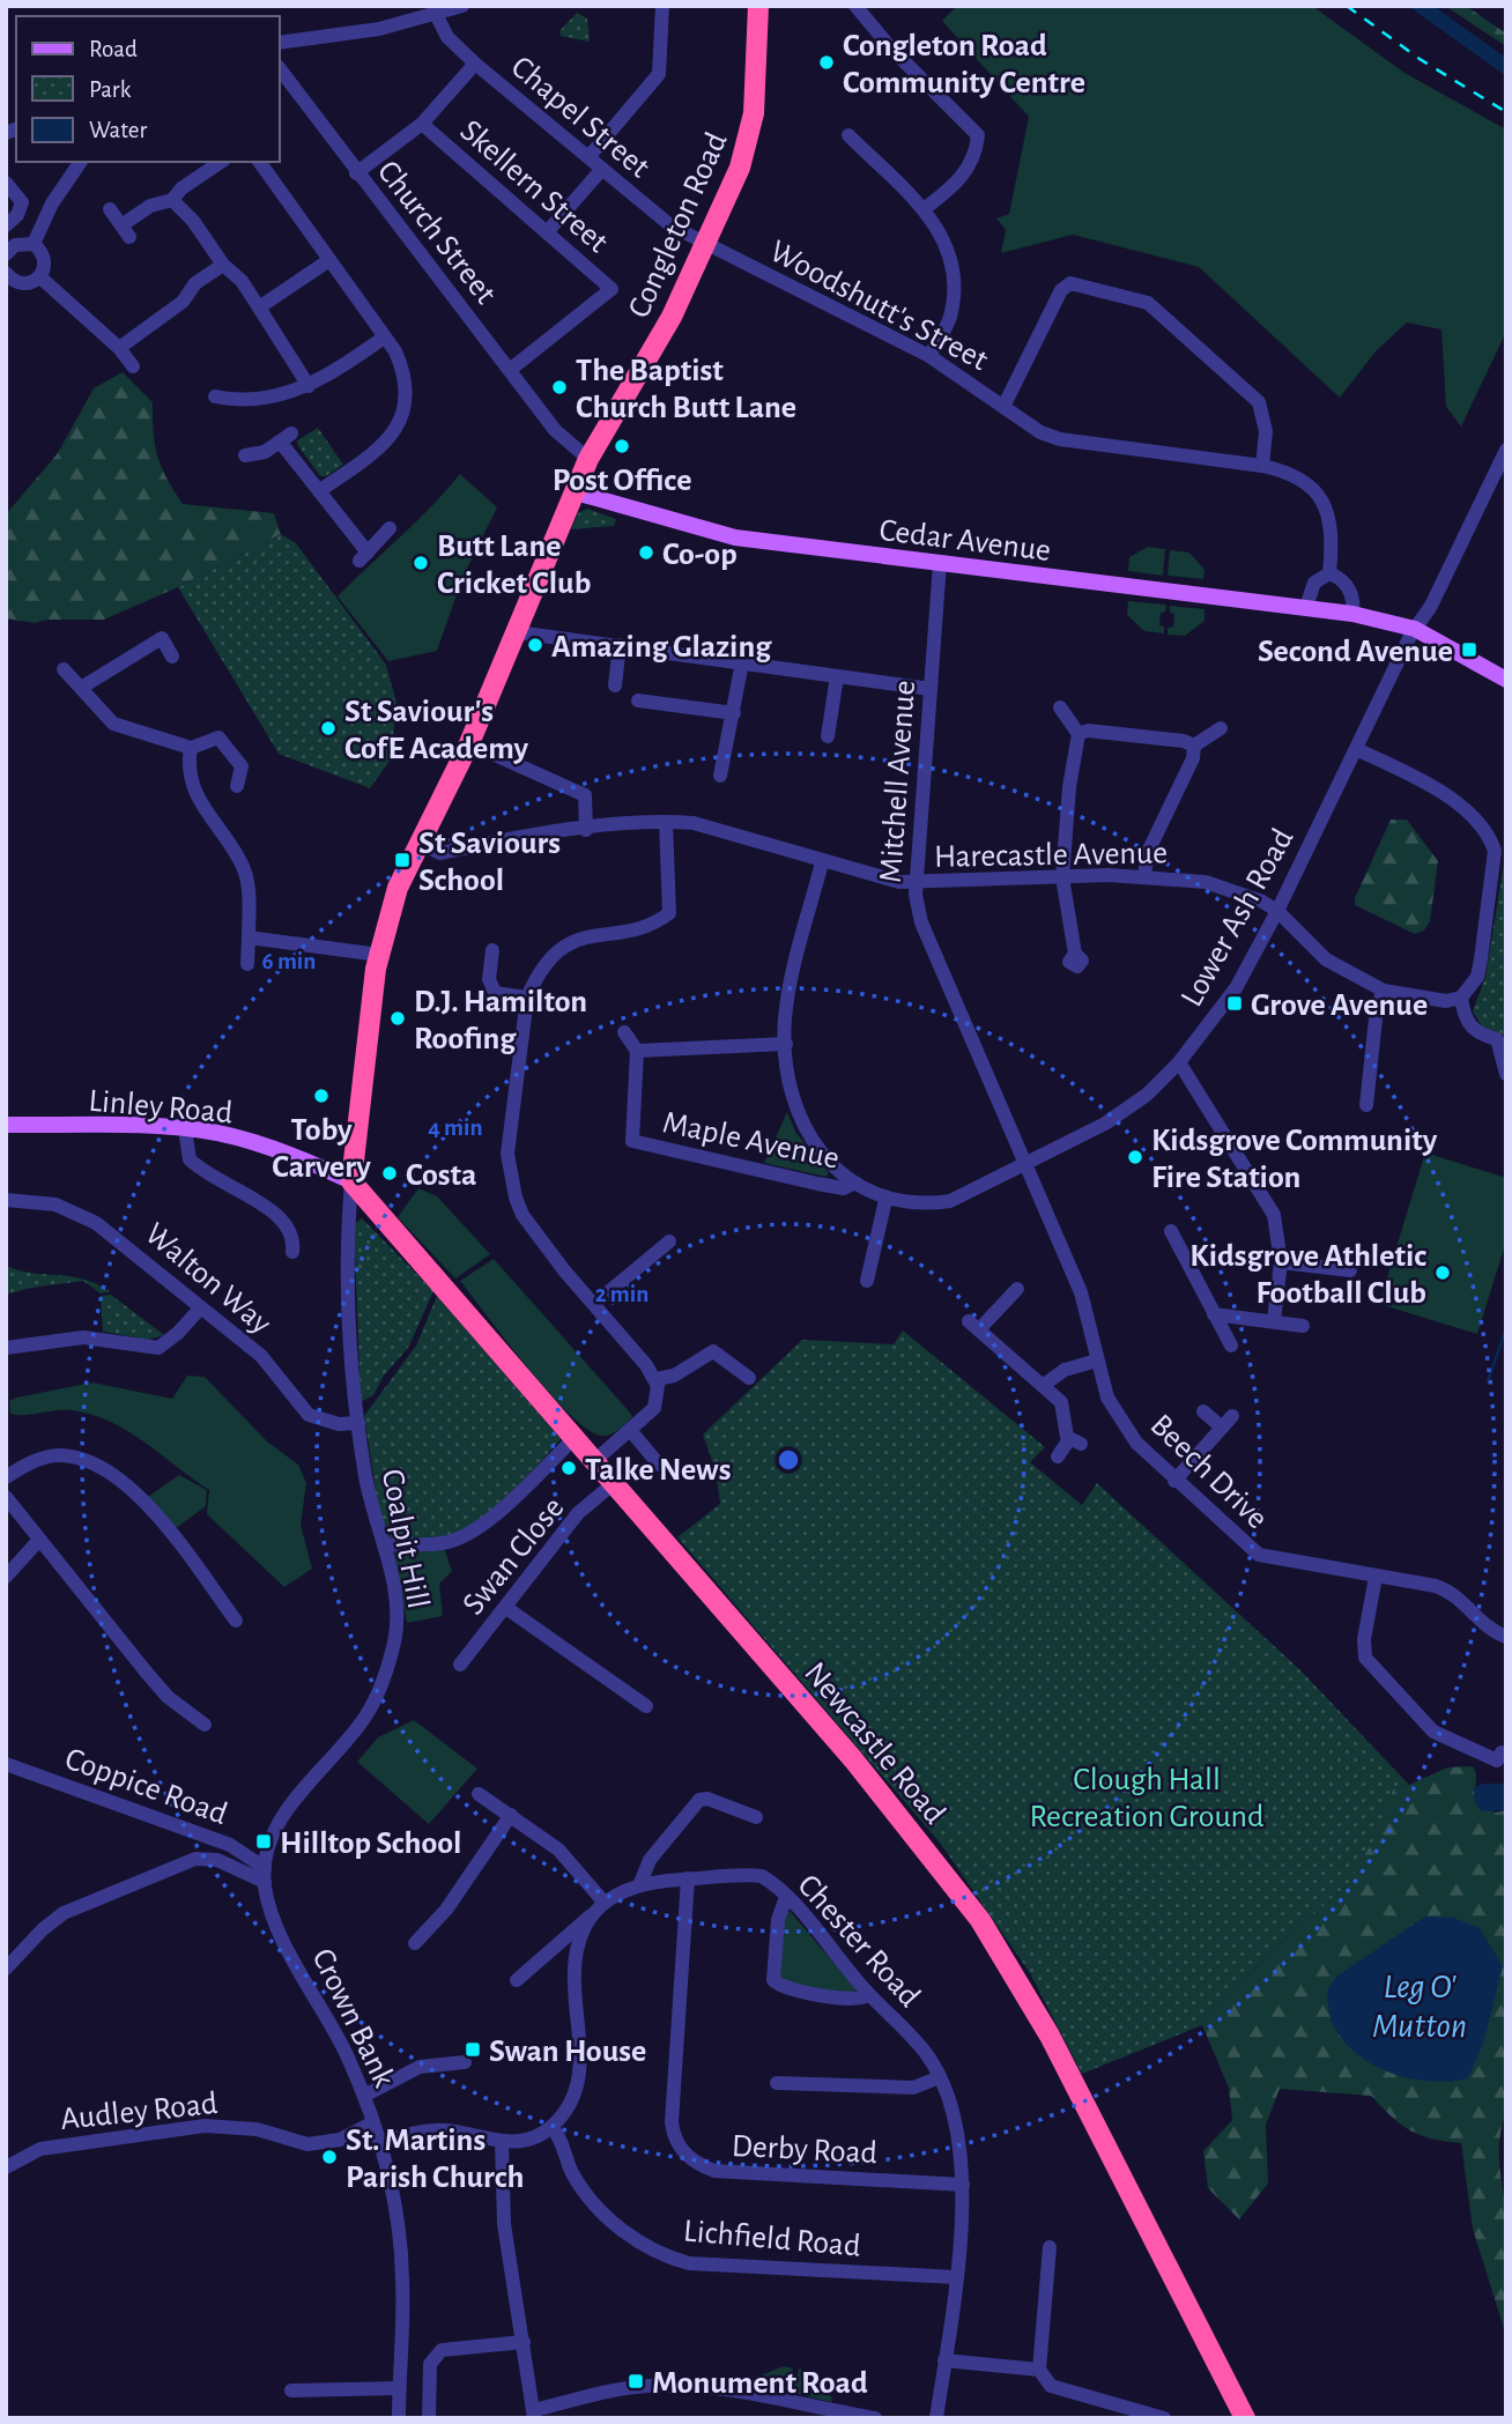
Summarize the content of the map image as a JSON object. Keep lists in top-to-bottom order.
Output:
{
  "streets": {
    "highway": ["Congleton Road", "Newcastle Road"],
    "main road": ["Cedar Avenue", "Linley Road"],
    "street": [
      "Chapel Street",
      "Skellern Street",
      "Church Street",
      "Woodshutt's Street",
      "Mitchell Avenue",
      "Harecastle Avenue",
      "Lower Ash Road",
      "Maple Avenue",
      "Walton Way",
      "Beech Drive",
      "Coalpit Hill",
      "Swan Close",
      "Coppice Road",
      "Chester Road",
      "Crown Bank",
      "Audley Road",
      "Derby Road",
      "Lichfield Road"
    ]
  },
  "crossings": [
    ["Chapel Street", "Congleton Road"],
    ["Chapel Street", "Woodshutt's Street"],
    ["Skellern Street", "Church Street"],
    ["Congleton Road", "Church Street"],
    ["Congleton Road", "Woodshutt's Street"],
    ["Congleton Road", "Cedar Avenue"],
    ["Congleton Road", "Harecastle Avenue"],
    ["Congleton Road", "Linley Road"],
    ["Congleton Road", "Coalpit Hill"],
    ["Congleton Road", "Newcastle Road"],
    ["Cedar Avenue", "Mitchell Avenue"],
    ["Cedar Avenue", "Lower Ash Road"],
    ["Mitchell Avenue", "Harecastle Avenue"],
    ["Mitchell Avenue", "Beech Drive"],
    ["Harecastle Avenue", "Lower Ash Road"],
    ["Lower Ash Road", "Beech Drive"],
    ["Linley Road", "Coalpit Hill"],
    ["Linley Road", "Newcastle Road"],
    ["Walton Way", "Coalpit Hill"],
    ["Coalpit Hill", "Newcastle Road"],
    ["Coalpit Hill", "Coppice Road"],
    ["Coalpit Hill", "Crown Bank"],
    ["Swan Close", "Newcastle Road"],
    ["Coppice Road", "Crown Bank"],
    ["Chester Road", "Derby Road"],
    ["Chester Road", "Lichfield Road"],
    ["Crown Bank", "Audley Road"]
  ],
  "water": ["Leg O' Mutton"],
  "parks": ["Clough Hall Recreation Ground"],
  "places": {
    "other": [
      "Congleton Road Community Centre",
      "The Baptist Church Butt Lane",
      "Post Office",
      "Co-op",
      "Butt Lane Cricket Club",
      "Amazing Glazing",
      "St Saviour's CofE Academy",
      "D.J. Hamilton Roofing",
      "Toby Carvery",
      "Kidsgrove Community Fire Station",
      "Costa",
      "Kidsgrove Athletic Football Club",
      "Talke News",
      "St. Martins Parish Church"
    ],
    "transit": [
      "Second Avenue",
      "St Saviours School",
      "Grove Avenue",
      "Hilltop School",
      "Swan House",
      "Monument Road"
    ]
  },
  "legend": ["Road", "Park", "Water"],
  "rings": ["6 min", "4 min", "2 min"]
}
